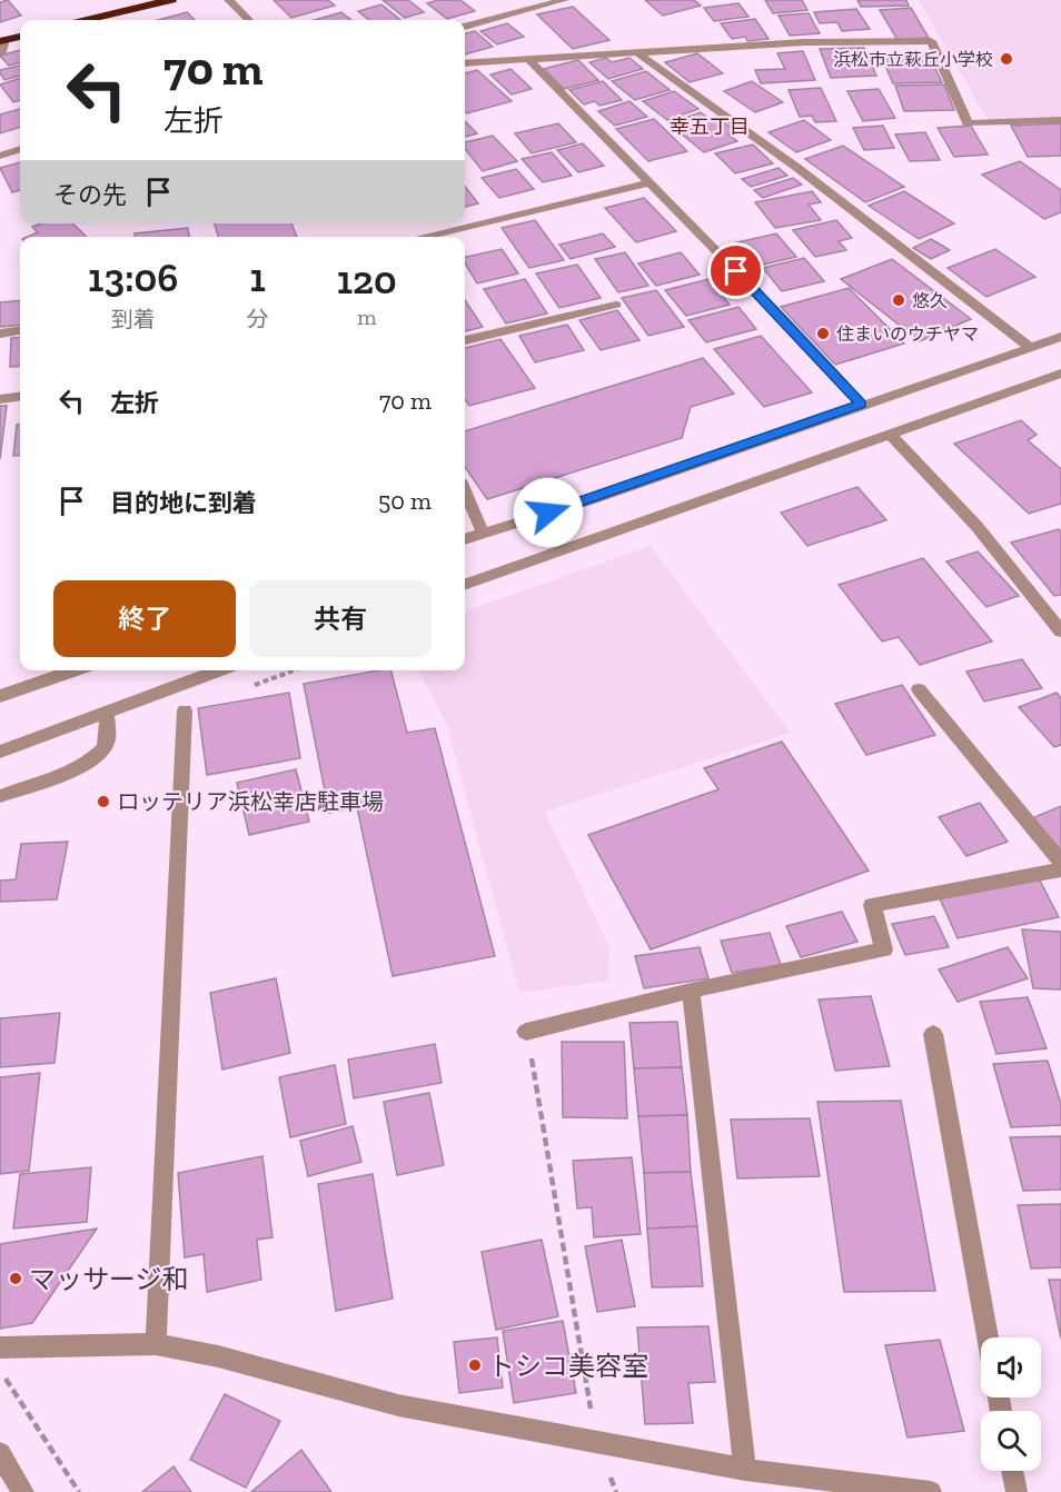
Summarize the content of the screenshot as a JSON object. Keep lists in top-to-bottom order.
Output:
{
  "districts": ["幸五丁目"],
  "places": [
    "浜松市立萩丘小学校",
    "悠久",
    "住まいのウチヤマ",
    "ロッテリア浜松幸店駐車場",
    "マッサージ和",
    "トシコ美容室"
  ],
  "page": {
    "turn": ["70 m", "左折"],
    "then": "その先",
    "eta": [
      "13:06",
      "到着",
      "1",
      "分",
      "120",
      "m"
    ],
    "list": [
      {
        "name": "左折",
        "value": "70 m"
      },
      {
        "name": "目的地に到着",
        "value": "50 m"
      }
    ],
    "buttons": ["終了", "共有"]
  }
}
